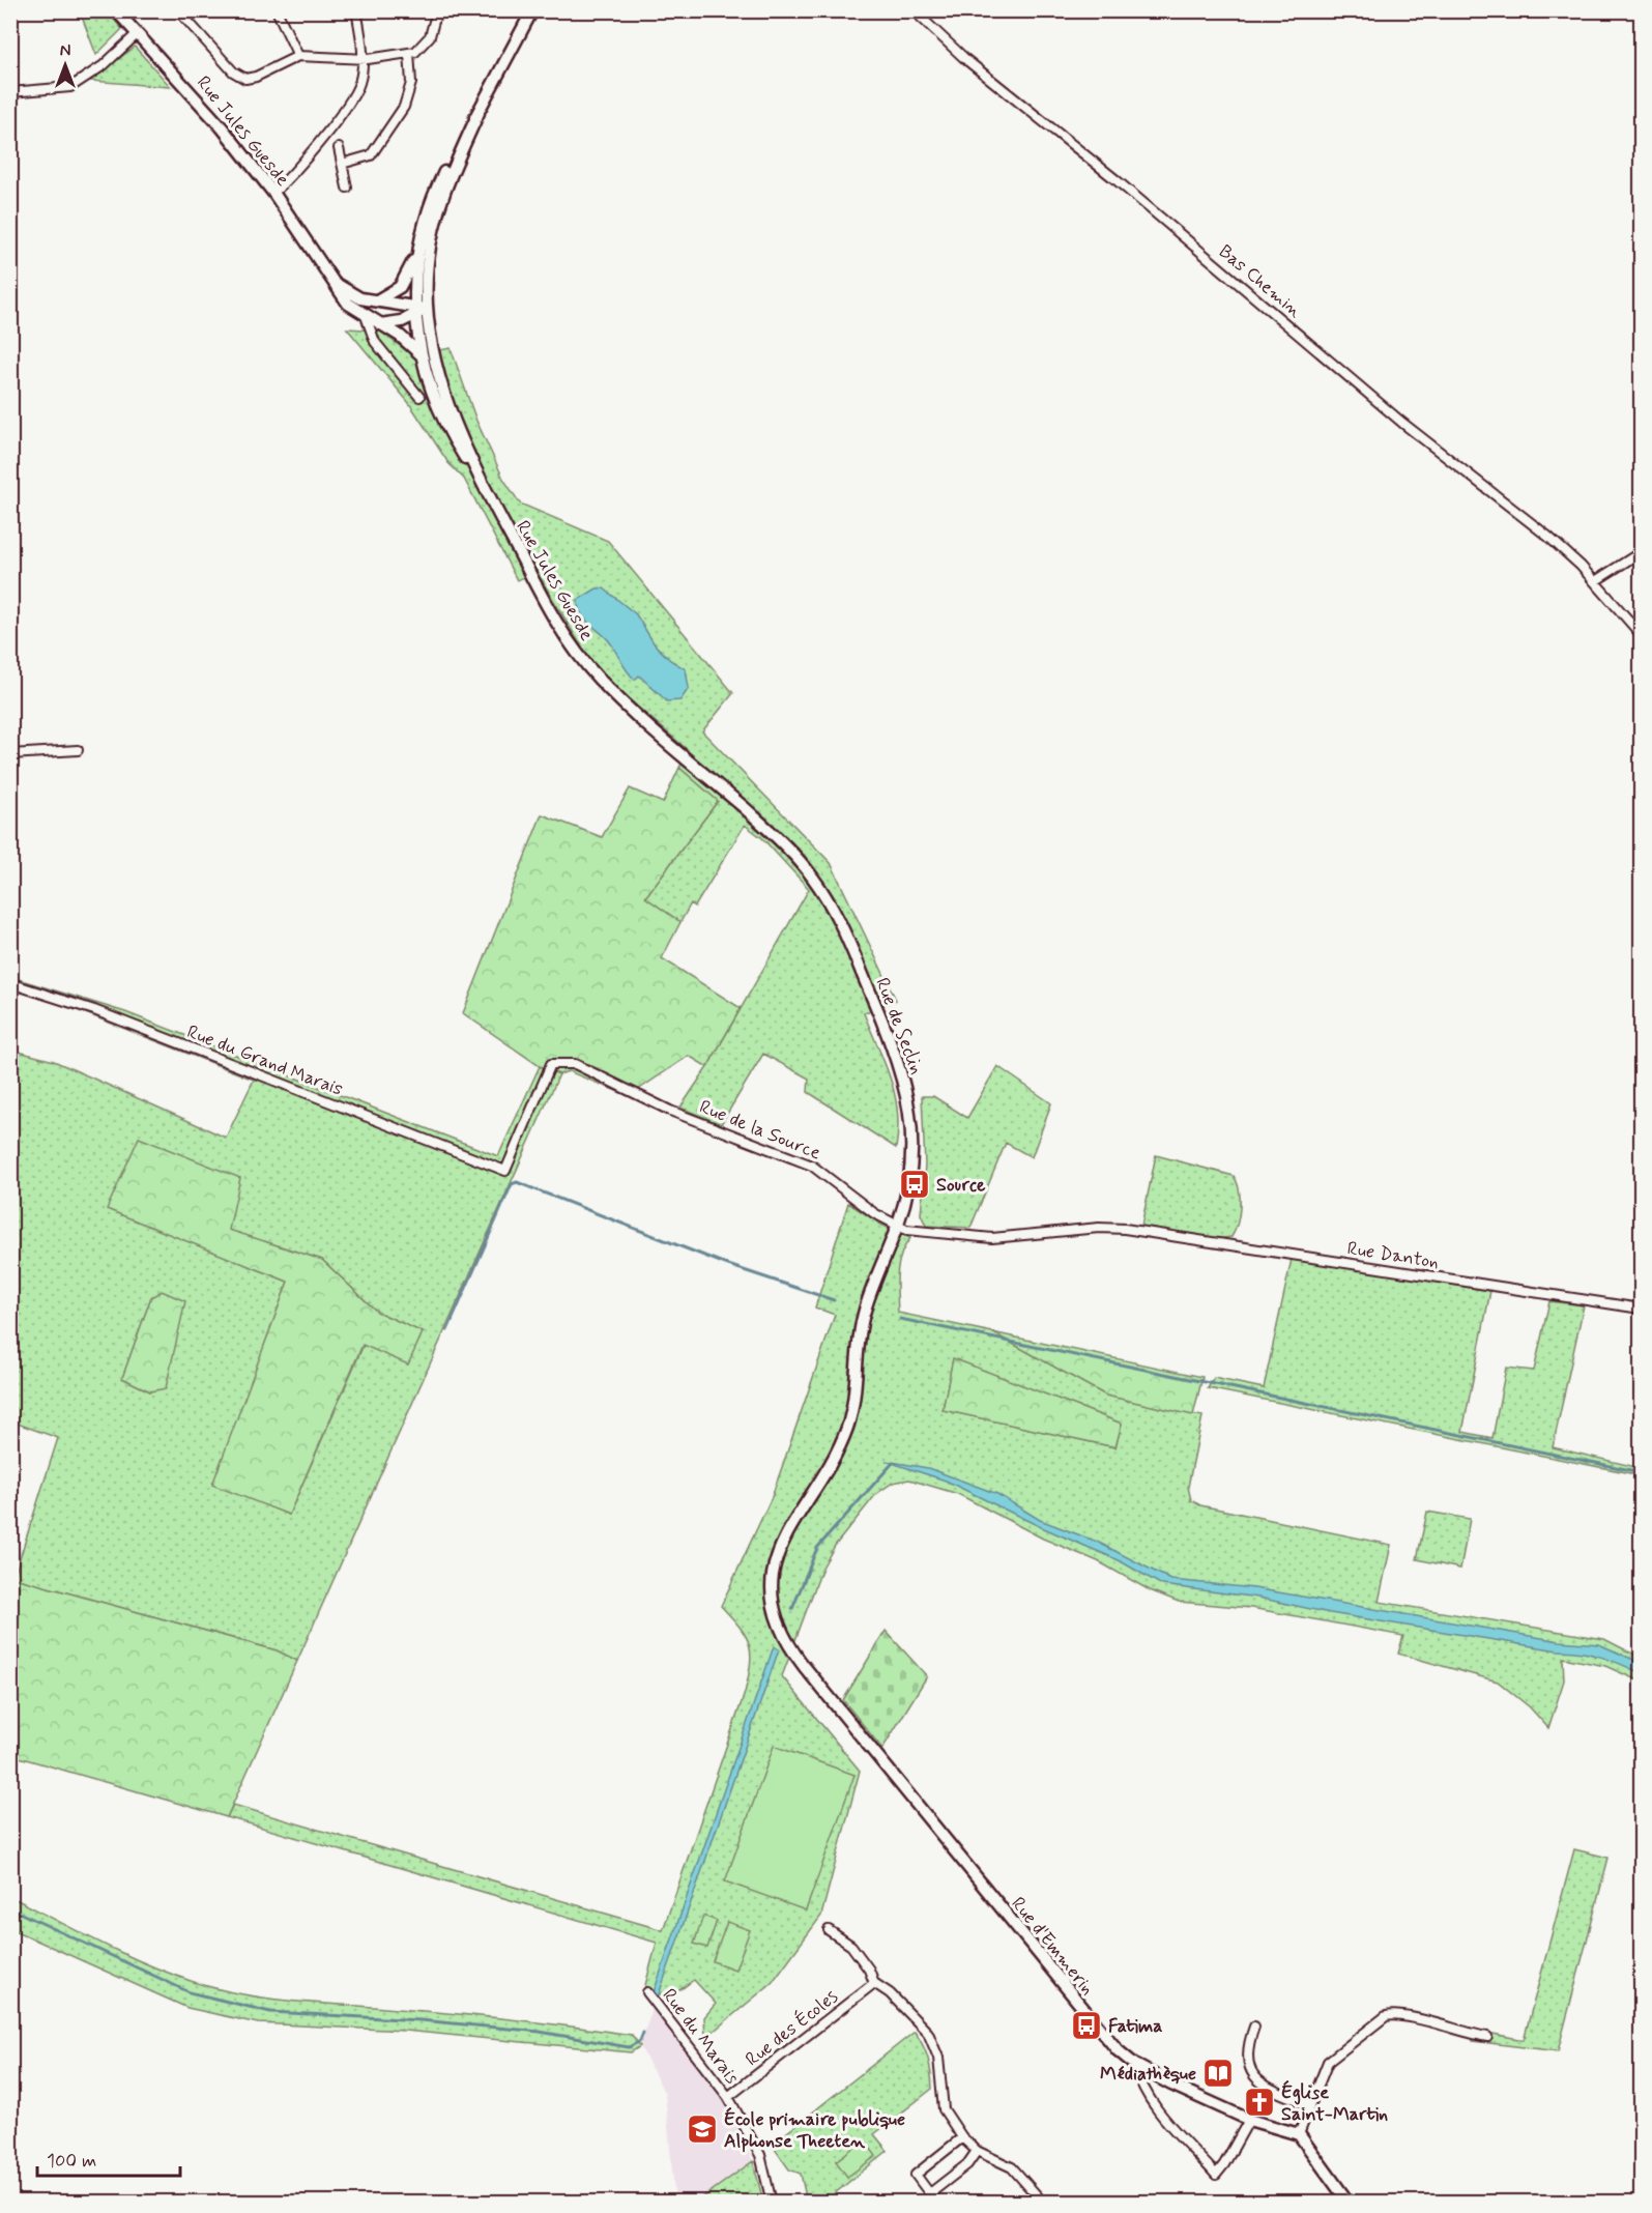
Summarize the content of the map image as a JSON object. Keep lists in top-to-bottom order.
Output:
{
  "streets": {
    "main road": ["Rue Jules Guesde", "Rue de Seclin", "Rue d'Emmerin"],
    "street": [
      "Bas Chemin",
      "Rue du Grand Marais",
      "Rue de la Source",
      "Rue Danton",
      "Rue des Écoles",
      "Rue du Marais"
    ]
  },
  "crossings": [
    ["Rue Jules Guesde", "Rue de Seclin"],
    ["Rue de Seclin", "Rue de la Source"],
    ["Rue de Seclin", "Rue d'Emmerin"],
    ["Rue du Grand Marais", "Rue de la Source"],
    ["Rue de la Source", "Rue Danton"],
    ["Rue des Écoles", "Rue du Marais"]
  ],
  "places": {
    "bus stop": ["Source", "Fatima"],
    "library": ["Médiathèque"],
    "church": ["Église Saint-Martin"],
    "school or university": ["École primaire publique Alphonse Theeten"]
  },
  "scale_bar": "100 m",
  "north": "top"
}
